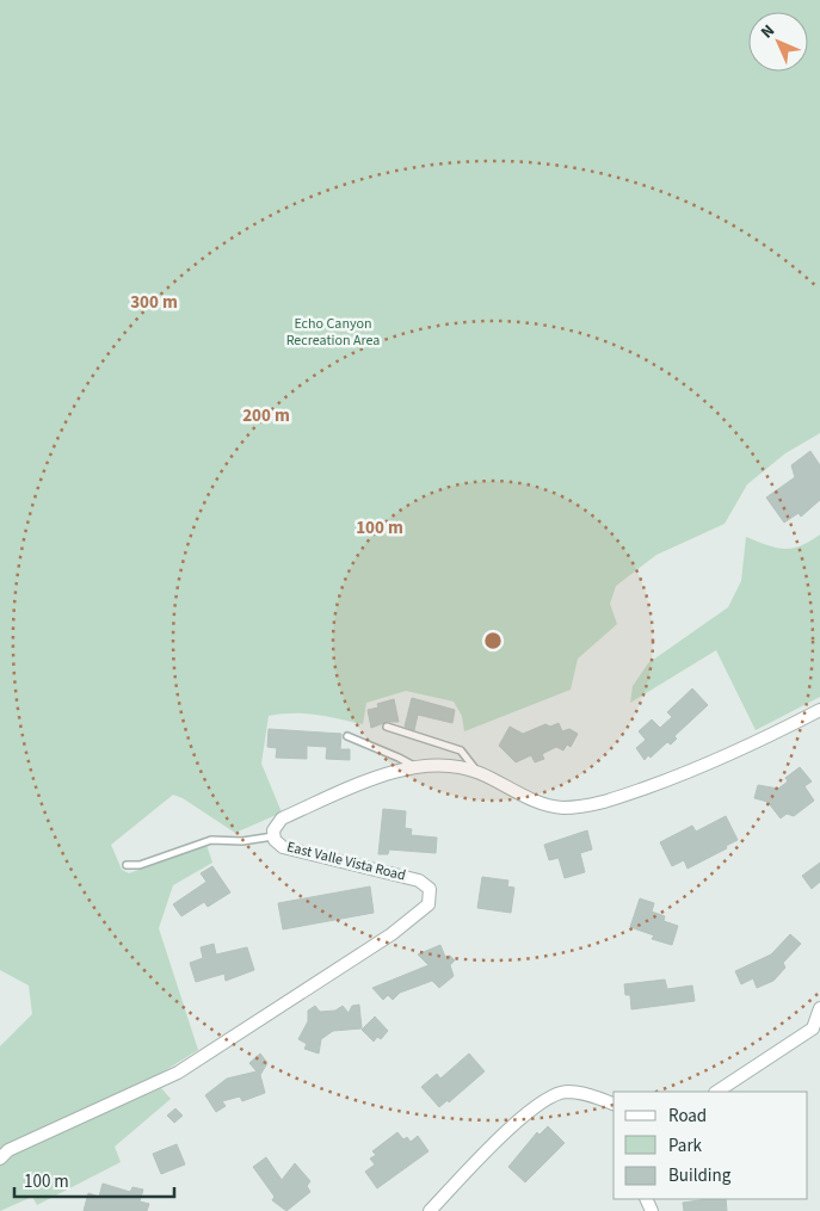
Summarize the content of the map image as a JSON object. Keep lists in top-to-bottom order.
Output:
{
  "streets": {
    "street": ["East Valle Vista Road"]
  },
  "parks": ["Echo Canyon Recreation Area"],
  "legend": ["Road", "Park", "Building"],
  "scale_bar": "100 m",
  "north": "top left",
  "rings": ["300 m", "200 m", "100 m"]
}
